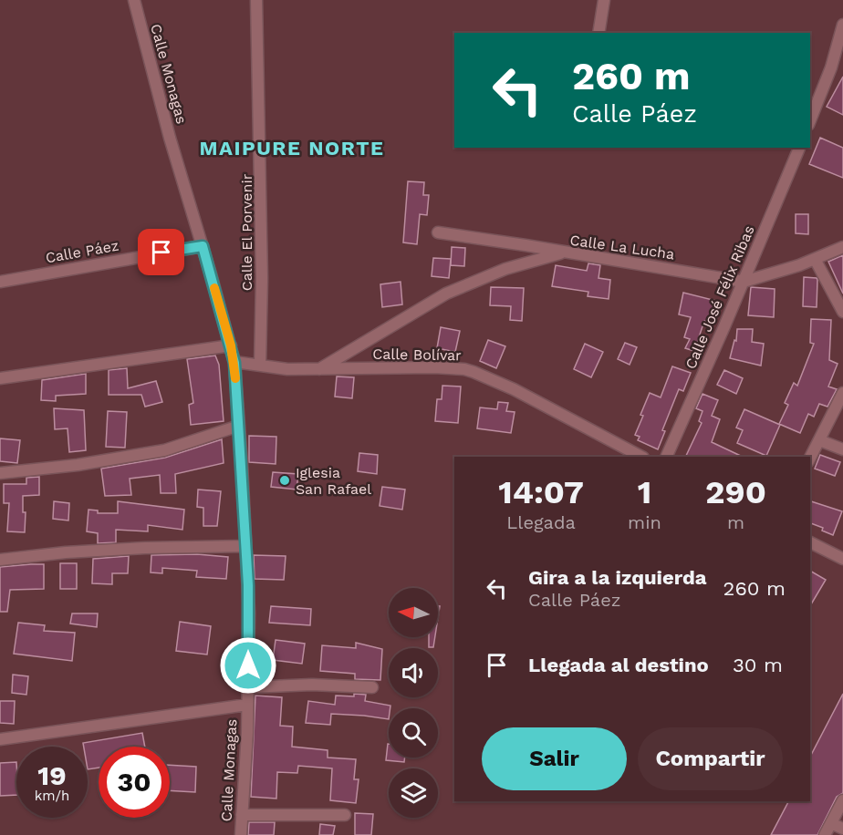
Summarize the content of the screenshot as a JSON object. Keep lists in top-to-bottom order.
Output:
{
  "streets": {
    "street": [
      "Calle Monagas",
      "Calle El Porvenir",
      "Calle La Lucha",
      "Calle Páez",
      "Calle José Félix Ribas",
      "Calle Bolívar"
    ]
  },
  "crossings": [
    ["Calle Monagas", "Calle Páez"],
    ["Calle Monagas", "Calle Bolívar"],
    ["Calle El Porvenir", "Calle Bolívar"],
    ["Calle La Lucha", "Calle José Félix Ribas"],
    ["Calle La Lucha", "Calle Bolívar"]
  ],
  "districts": ["MAIPURE NORTE"],
  "places": ["Iglesia San Rafael"],
  "north": "left",
  "page": {
    "turn": ["260 m", "Calle Páez"],
    "eta": [
      "14:07",
      "Llegada",
      "1",
      "min",
      "290",
      "m"
    ],
    "list": [
      {
        "name": "Gira a la izquierda",
        "note": "Calle Páez",
        "value": "260 m"
      },
      {
        "name": "Llegada al destino",
        "value": "30 m"
      }
    ],
    "buttons": ["Salir", "Compartir"],
    "speed": "19 km/h",
    "limit": "30"
  }
}
